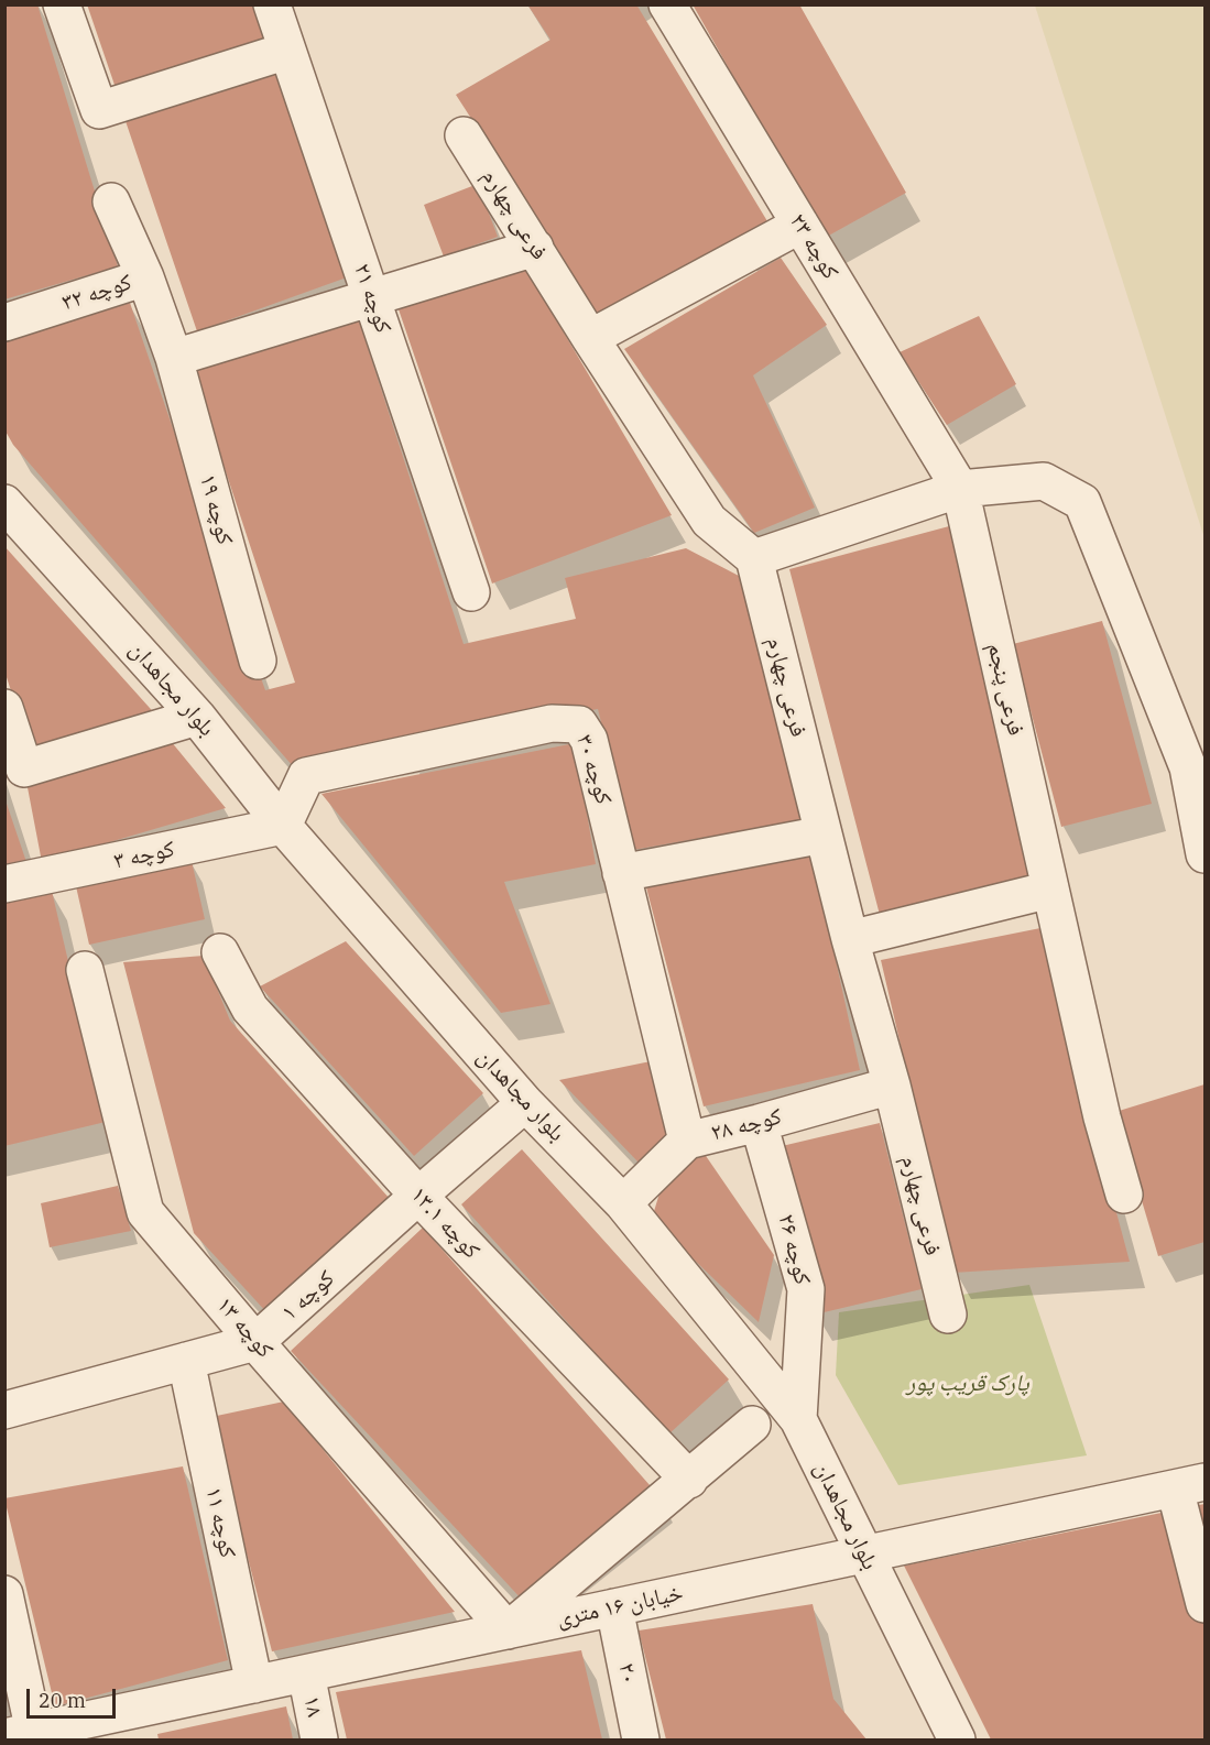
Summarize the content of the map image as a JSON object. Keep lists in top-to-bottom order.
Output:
{
  "streets": {
    "street": [
      "فرعی چهارم",
      "کوچه ۲۳",
      "کوچه ۳۲",
      "کوچه ۲۱",
      "کوچه ۱۹",
      "بلوار مجاهدان",
      "فرعی پنجم",
      "کوچه ۳۰",
      "کوچه ۳",
      "کوچه ۲۸",
      "کوچه ۱۳.۱",
      "کوچه ۲۶",
      "کوچه ۱",
      "کوچه ۱۳",
      "کوچه ۱۱",
      "خیابان ۱۶ متری",
      "۲۰",
      "۱۸"
    ]
  },
  "crossings": [
    ["فرعی چهارم", "کوچه ۲۸"],
    ["کوچه ۲۳", "فرعی پنجم"],
    ["کوچه ۳۲", "کوچه ۱۹"],
    ["بلوار مجاهدان", "کوچه ۳۰"],
    ["بلوار مجاهدان", "کوچه ۳"],
    ["بلوار مجاهدان", "کوچه ۲۸"],
    ["بلوار مجاهدان", "کوچه ۲۶"],
    ["بلوار مجاهدان", "کوچه ۱"],
    ["بلوار مجاهدان", "خیابان ۱۶ متری"],
    ["کوچه ۳۰", "کوچه ۳"],
    ["کوچه ۳۰", "کوچه ۲۸"],
    ["کوچه ۲۸", "کوچه ۲۶"],
    ["کوچه ۱۳.۱", "کوچه ۱"],
    ["کوچه ۱", "کوچه ۱۳"],
    ["کوچه ۱", "کوچه ۱۱"],
    ["کوچه ۱۳", "خیابان ۱۶ متری"],
    ["کوچه ۱۱", "خیابان ۱۶ متری"],
    ["خیابان ۱۶ متری", "۲۰"],
    ["خیابان ۱۶ متری", "۱۸"]
  ],
  "parks": ["پارک قریب پور"],
  "scale_bar": "20 m"
}
